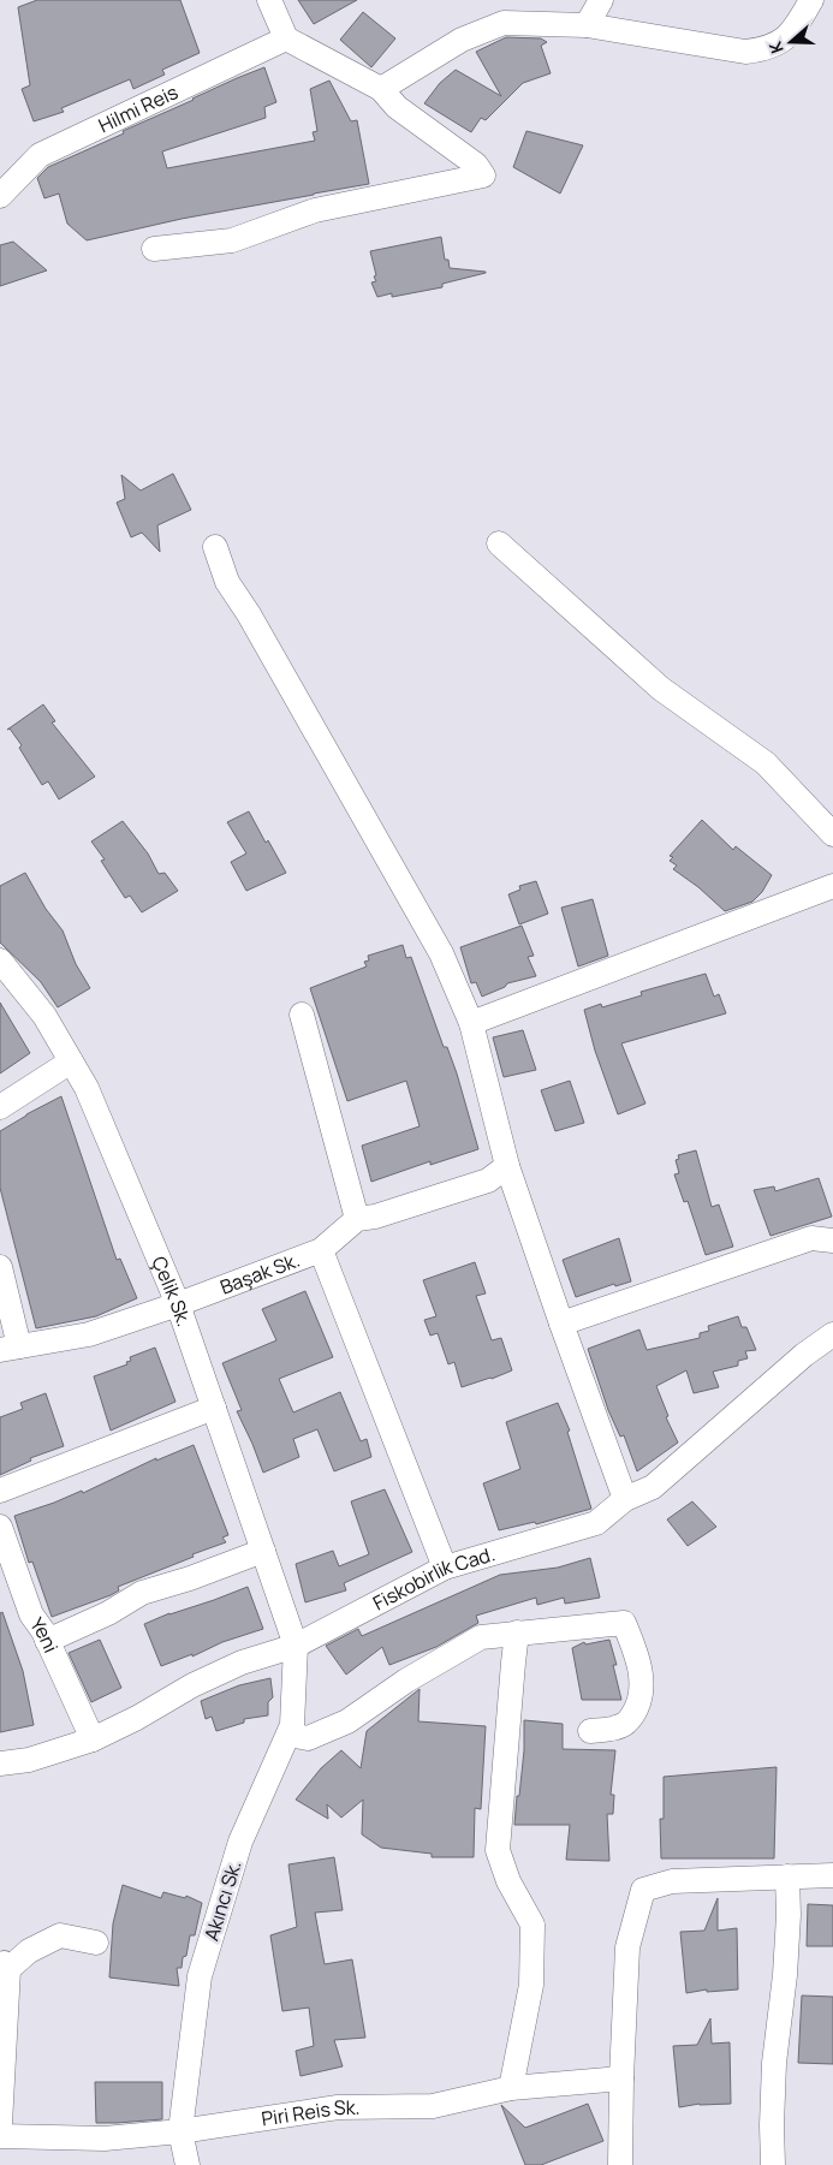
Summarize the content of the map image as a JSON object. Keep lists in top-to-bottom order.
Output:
{
  "streets": {
    "street": [
      "Hilmi Reis",
      "Başak Sk.",
      "Çelik Sk.",
      "Fiskobirlik Cad.",
      "Yeni",
      "Akıncı Sk.",
      "Piri Reis Sk."
    ]
  },
  "crossings": [
    ["Başak Sk.", "Çelik Sk."],
    ["Çelik Sk.", "Fiskobirlik Cad."],
    ["Çelik Sk.", "Akıncı Sk."],
    ["Fiskobirlik Cad.", "Yeni"],
    ["Fiskobirlik Cad.", "Akıncı Sk."],
    ["Akıncı Sk.", "Piri Reis Sk."]
  ],
  "north": "left"
}
